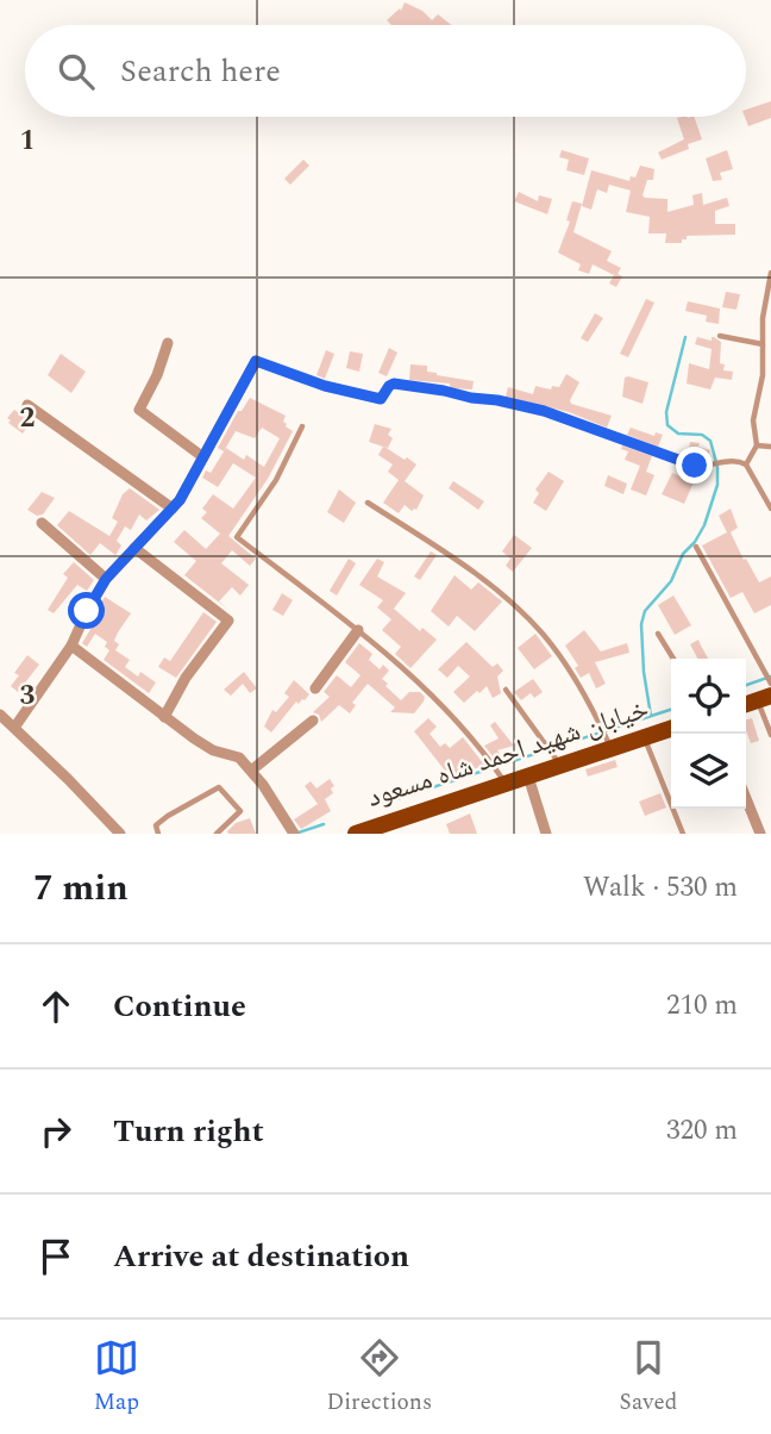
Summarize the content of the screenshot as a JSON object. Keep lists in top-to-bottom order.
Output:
{
  "streets": {
    "main road": ["خیابان شهید احمد شاه مسعود"]
  },
  "page": {
    "search": "Search here",
    "heading": ["7 min", "Walk · 530 m"],
    "list": [
      ["Continue", "210 m"],
      ["Turn right", "320 m"],
      "Arrive at destination"
    ],
    "nav": ["Map", "Directions", "Saved"]
  },
  "grid": {
    "rows": ["1", "2", "3"]
  }
}
